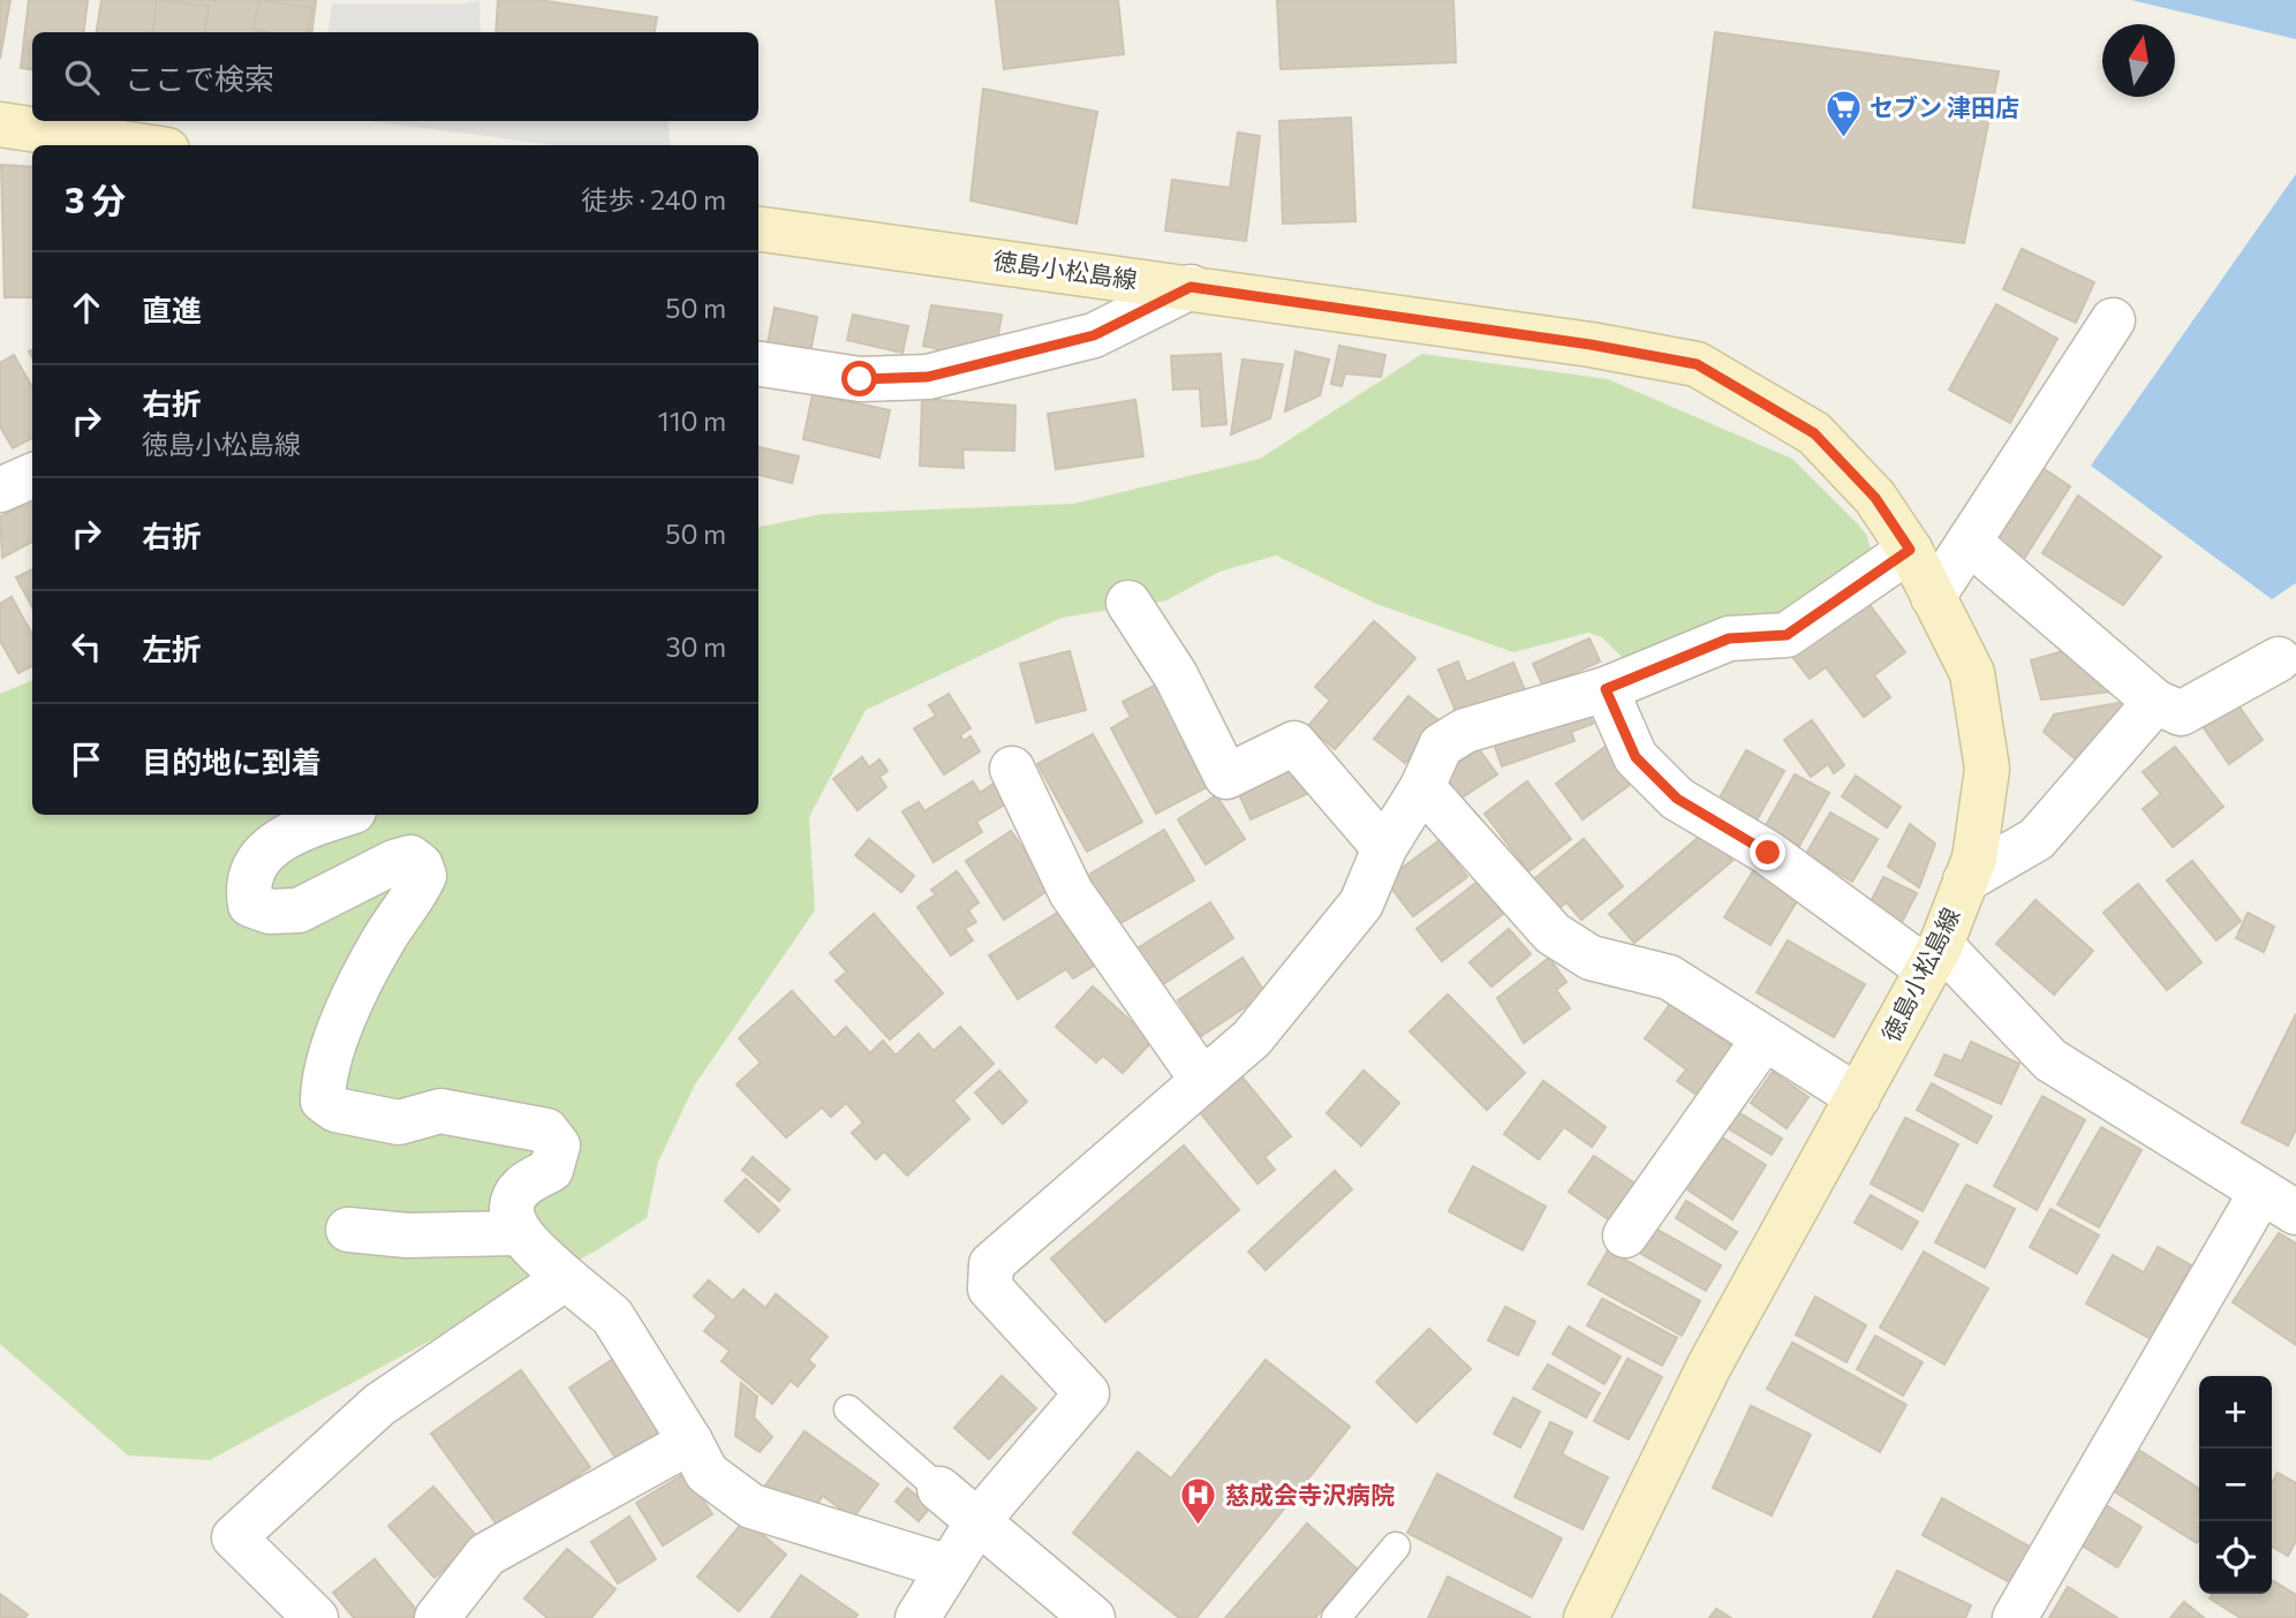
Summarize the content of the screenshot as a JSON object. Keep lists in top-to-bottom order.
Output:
{
  "streets": {
    "main road": ["徳島小松島線"]
  },
  "places": {
    "supermarket": ["セブン 津田店"],
    "hospital": ["慈成会寺沢病院"]
  },
  "north": "top",
  "page": {
    "search": "ここで検索",
    "heading": ["3 分", "徒歩 · 240 m"],
    "list": [
      ["直進", "50 m"],
      ["右折", "徳島小松島線", "110 m"],
      ["右折", "50 m"],
      ["左折", "30 m"],
      "目的地に到着"
    ],
    "map_buttons": ["+", "−"]
  }
}
